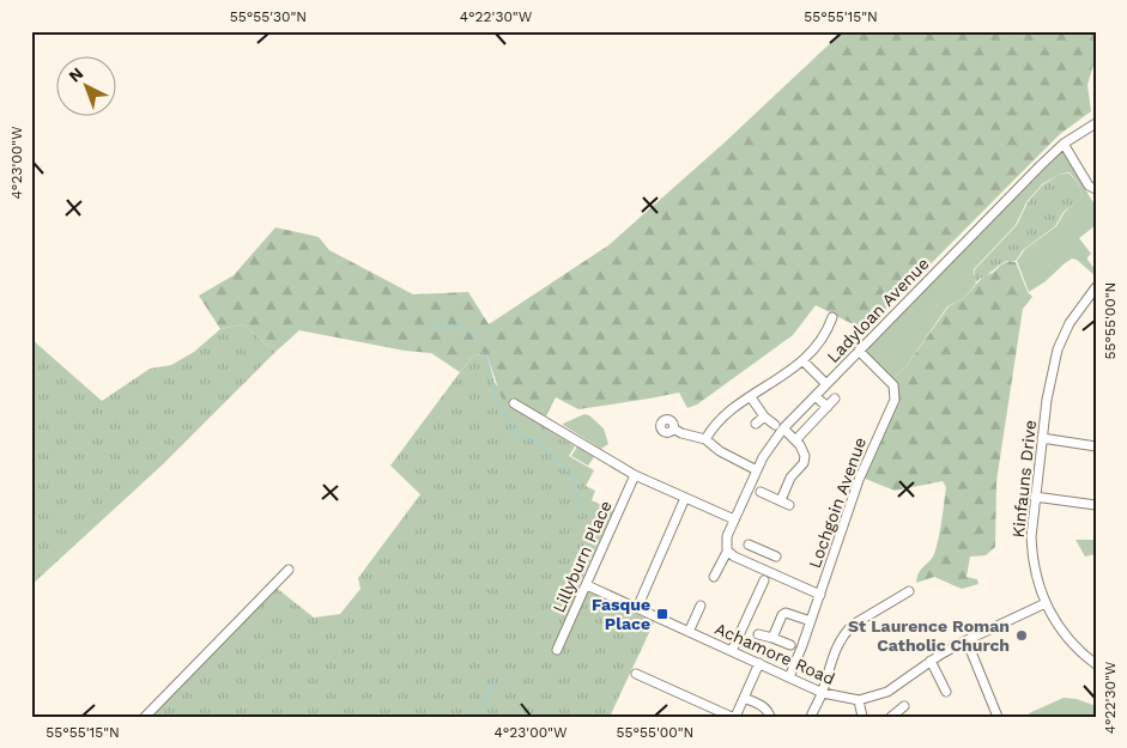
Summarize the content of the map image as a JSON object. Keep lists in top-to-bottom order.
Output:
{
  "streets": {
    "street": [
      "Ladyloan Avenue",
      "Kinfauns Drive",
      "Lochgoin Avenue",
      "Lillyburn Place",
      "Achamore Road"
    ]
  },
  "crossings": [
    ["Ladyloan Avenue", "Lochgoin Avenue"],
    ["Kinfauns Drive", "Achamore Road"],
    ["Lochgoin Avenue", "Achamore Road"],
    ["Lillyburn Place", "Achamore Road"]
  ],
  "places": {
    "transit": ["Fasque Place"],
    "other": ["St Laurence Roman Catholic Church"]
  },
  "north": "top left",
  "coordinates": [
    "55°55'30\"N",
    "4°22'30\"W",
    "55°55'15\"N",
    "4°23'00\"W",
    "55°55'00\"N"
  ]
}
